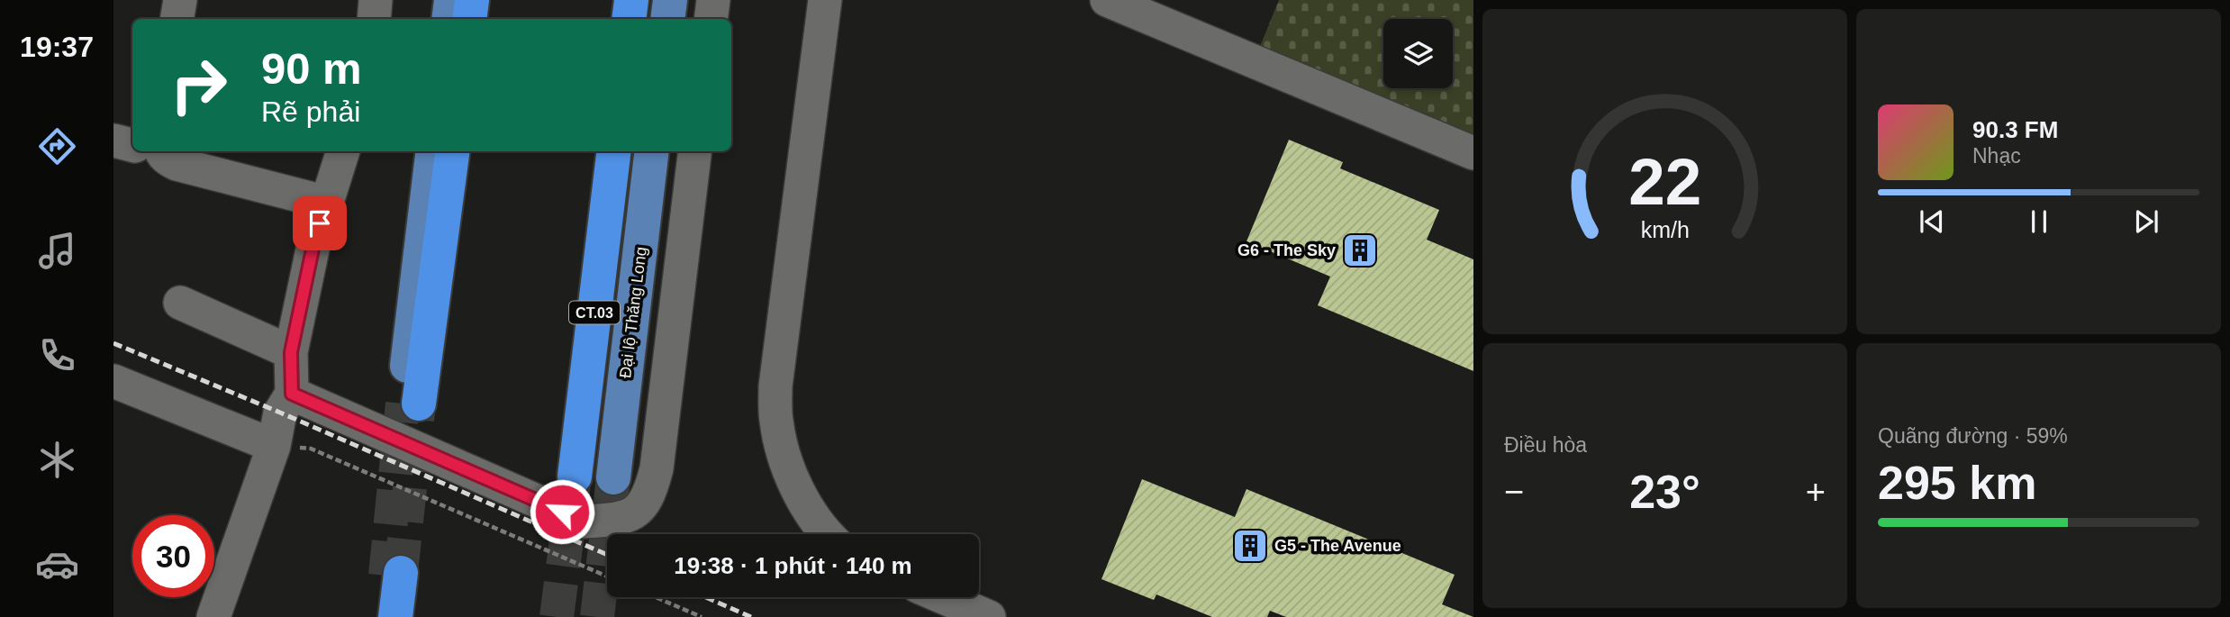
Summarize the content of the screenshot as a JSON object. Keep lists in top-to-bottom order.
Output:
{
  "streets": {
    "highway": ["CT.03"],
    "main road": ["Đại lộ Thăng Long"]
  },
  "places": {
    "building": ["G6 - The Sky", "G5 - The Avenue"]
  },
  "page": {
    "tabs": "19:37",
    "turn": ["90 m", "Rẽ phải"],
    "song": ["90.3 FM", "Nhạc"],
    "tile": [
      "Điều hòa",
      ["Quãng đường · 59%", "295 km"]
    ],
    "heat": ["−", "23°", "+"],
    "limit": "30",
    "trip": "19:38 · 1 phút · 140 m",
    "gauge": ["22", "km/h"]
  }
}
